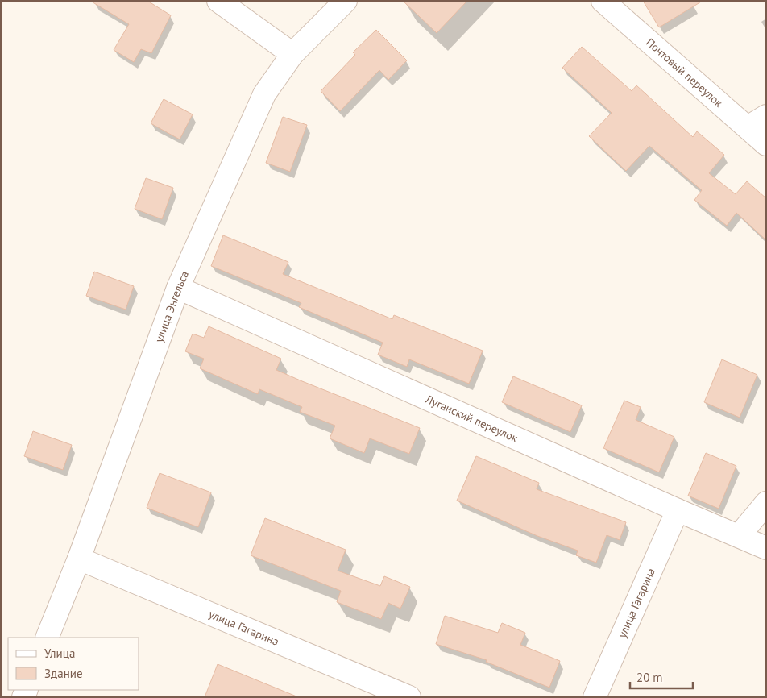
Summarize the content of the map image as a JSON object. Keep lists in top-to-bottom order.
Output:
{
  "streets": {
    "street": [
      "Почтовый переулок",
      "улица Энгельса",
      "Луганский переулок",
      "улица Гагарина"
    ]
  },
  "crossings": [
    ["улица Энгельса", "Луганский переулок"],
    ["улица Энгельса", "улица Гагарина"],
    ["Луганский переулок", "улица Гагарина"]
  ],
  "legend": ["Улица", "Здание"],
  "scale_bar": "20 m"
}
